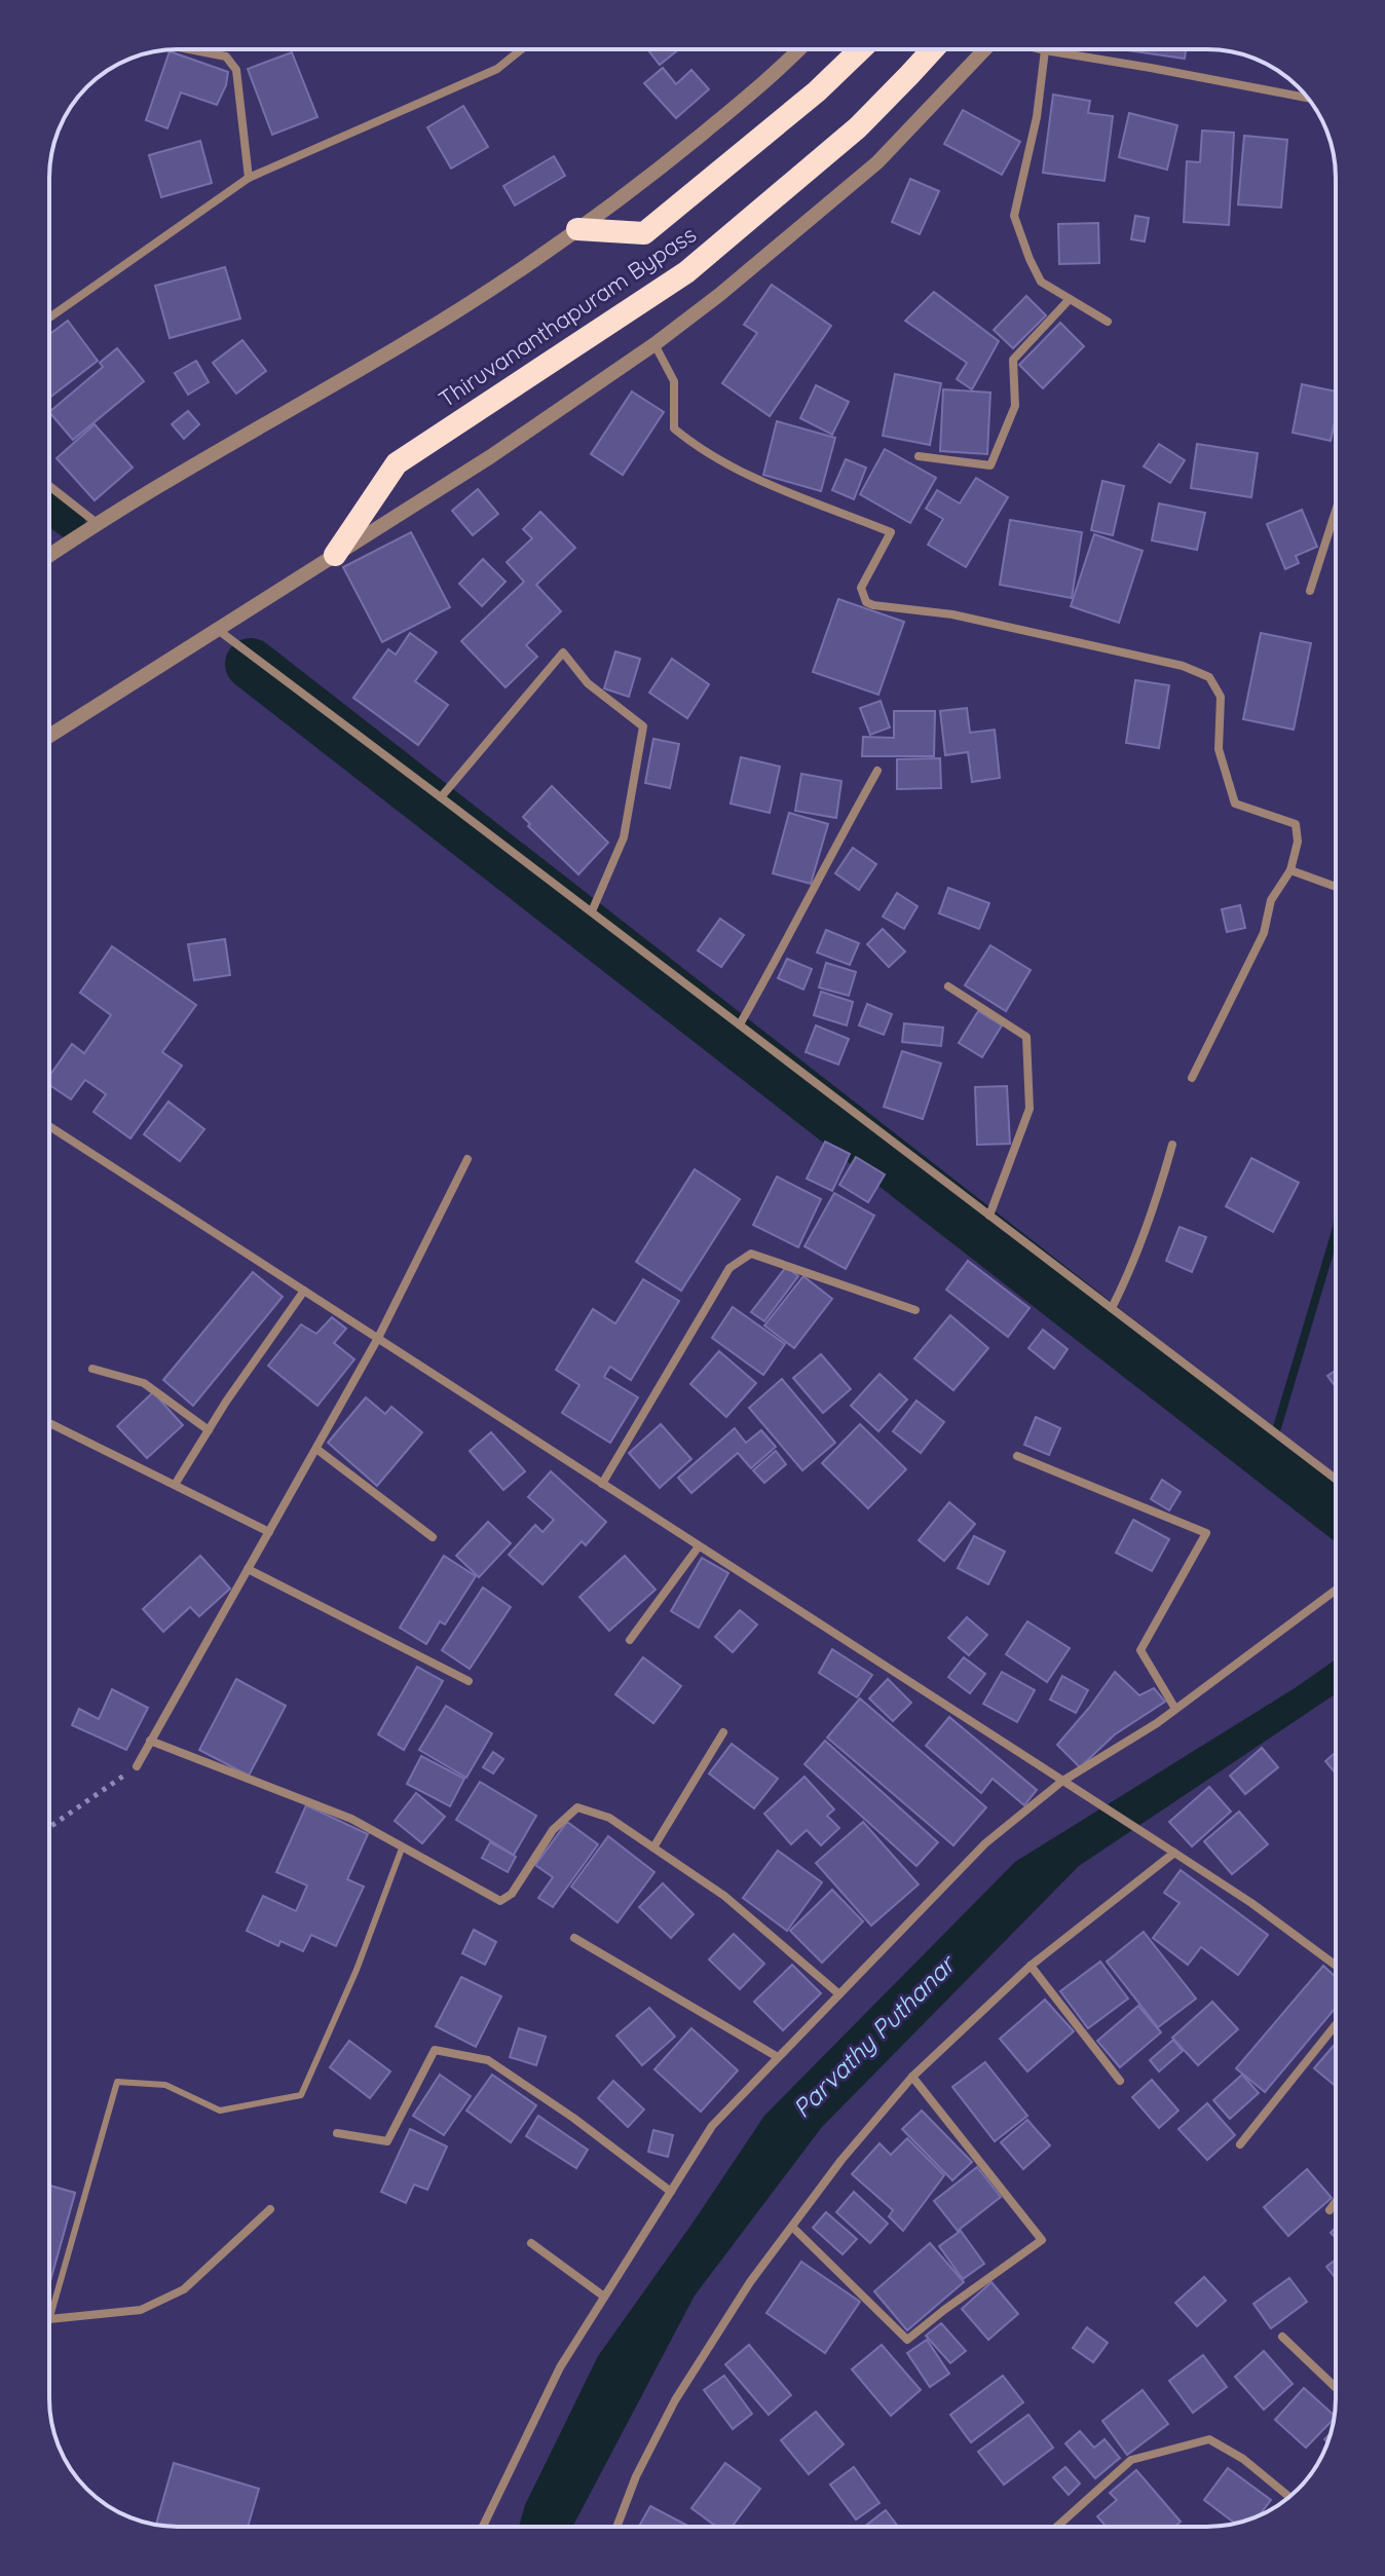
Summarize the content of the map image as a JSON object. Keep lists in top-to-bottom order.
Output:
{
  "streets": {
    "highway": ["Thiruvananthapuram Bypass"]
  },
  "water": ["Parvathy Puthanar"]
}
